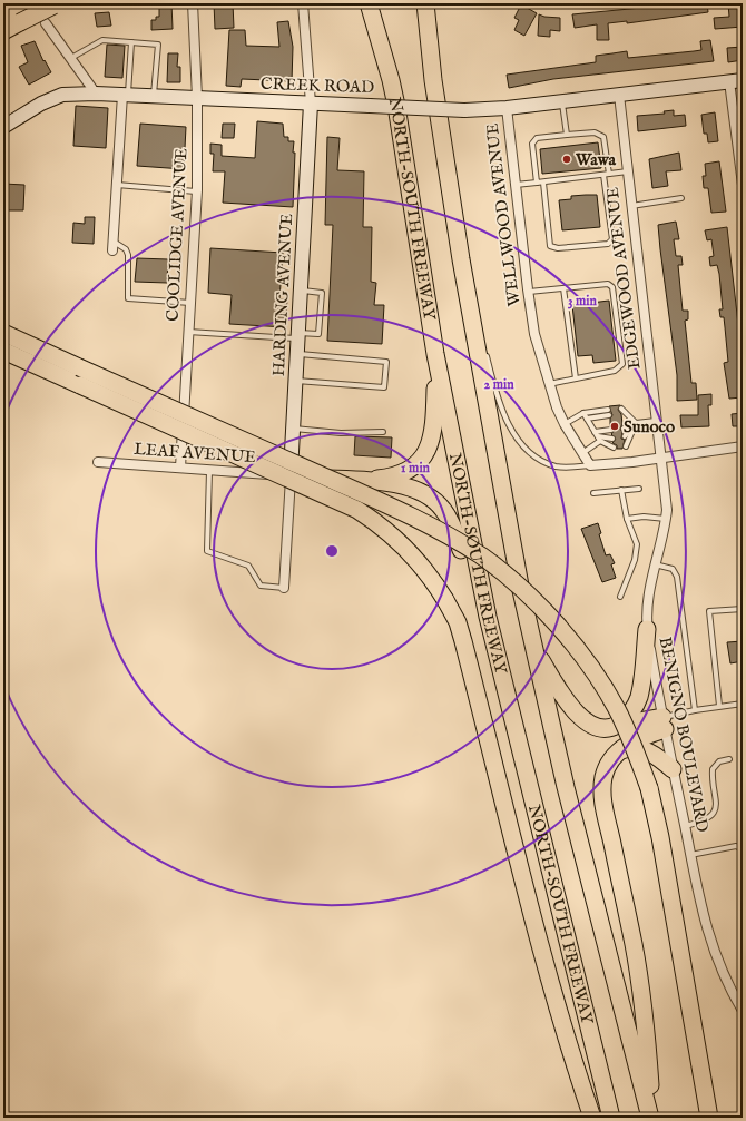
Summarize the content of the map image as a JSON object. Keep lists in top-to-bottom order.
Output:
{
  "streets": {
    "highway": ["NORTH-SOUTH FREEWAY"],
    "main road": ["CREEK ROAD", "HARDING AVENUE"],
    "street": [
      "WELLWOOD AVENUE",
      "COOLIDGE AVENUE",
      "EDGEWOOD AVENUE",
      "LEAF AVENUE",
      "BENIGNO BOULEVARD"
    ]
  },
  "crossings": [
    ["CREEK ROAD", "WELLWOOD AVENUE"],
    ["CREEK ROAD", "COOLIDGE AVENUE"],
    ["CREEK ROAD", "EDGEWOOD AVENUE"],
    ["CREEK ROAD", "HARDING AVENUE"],
    ["COOLIDGE AVENUE", "LEAF AVENUE"],
    ["EDGEWOOD AVENUE", "BENIGNO BOULEVARD"],
    ["HARDING AVENUE", "LEAF AVENUE"]
  ],
  "places": ["Wawa", "Sunoco"],
  "rings": ["3 min", "2 min", "1 min"]
}
